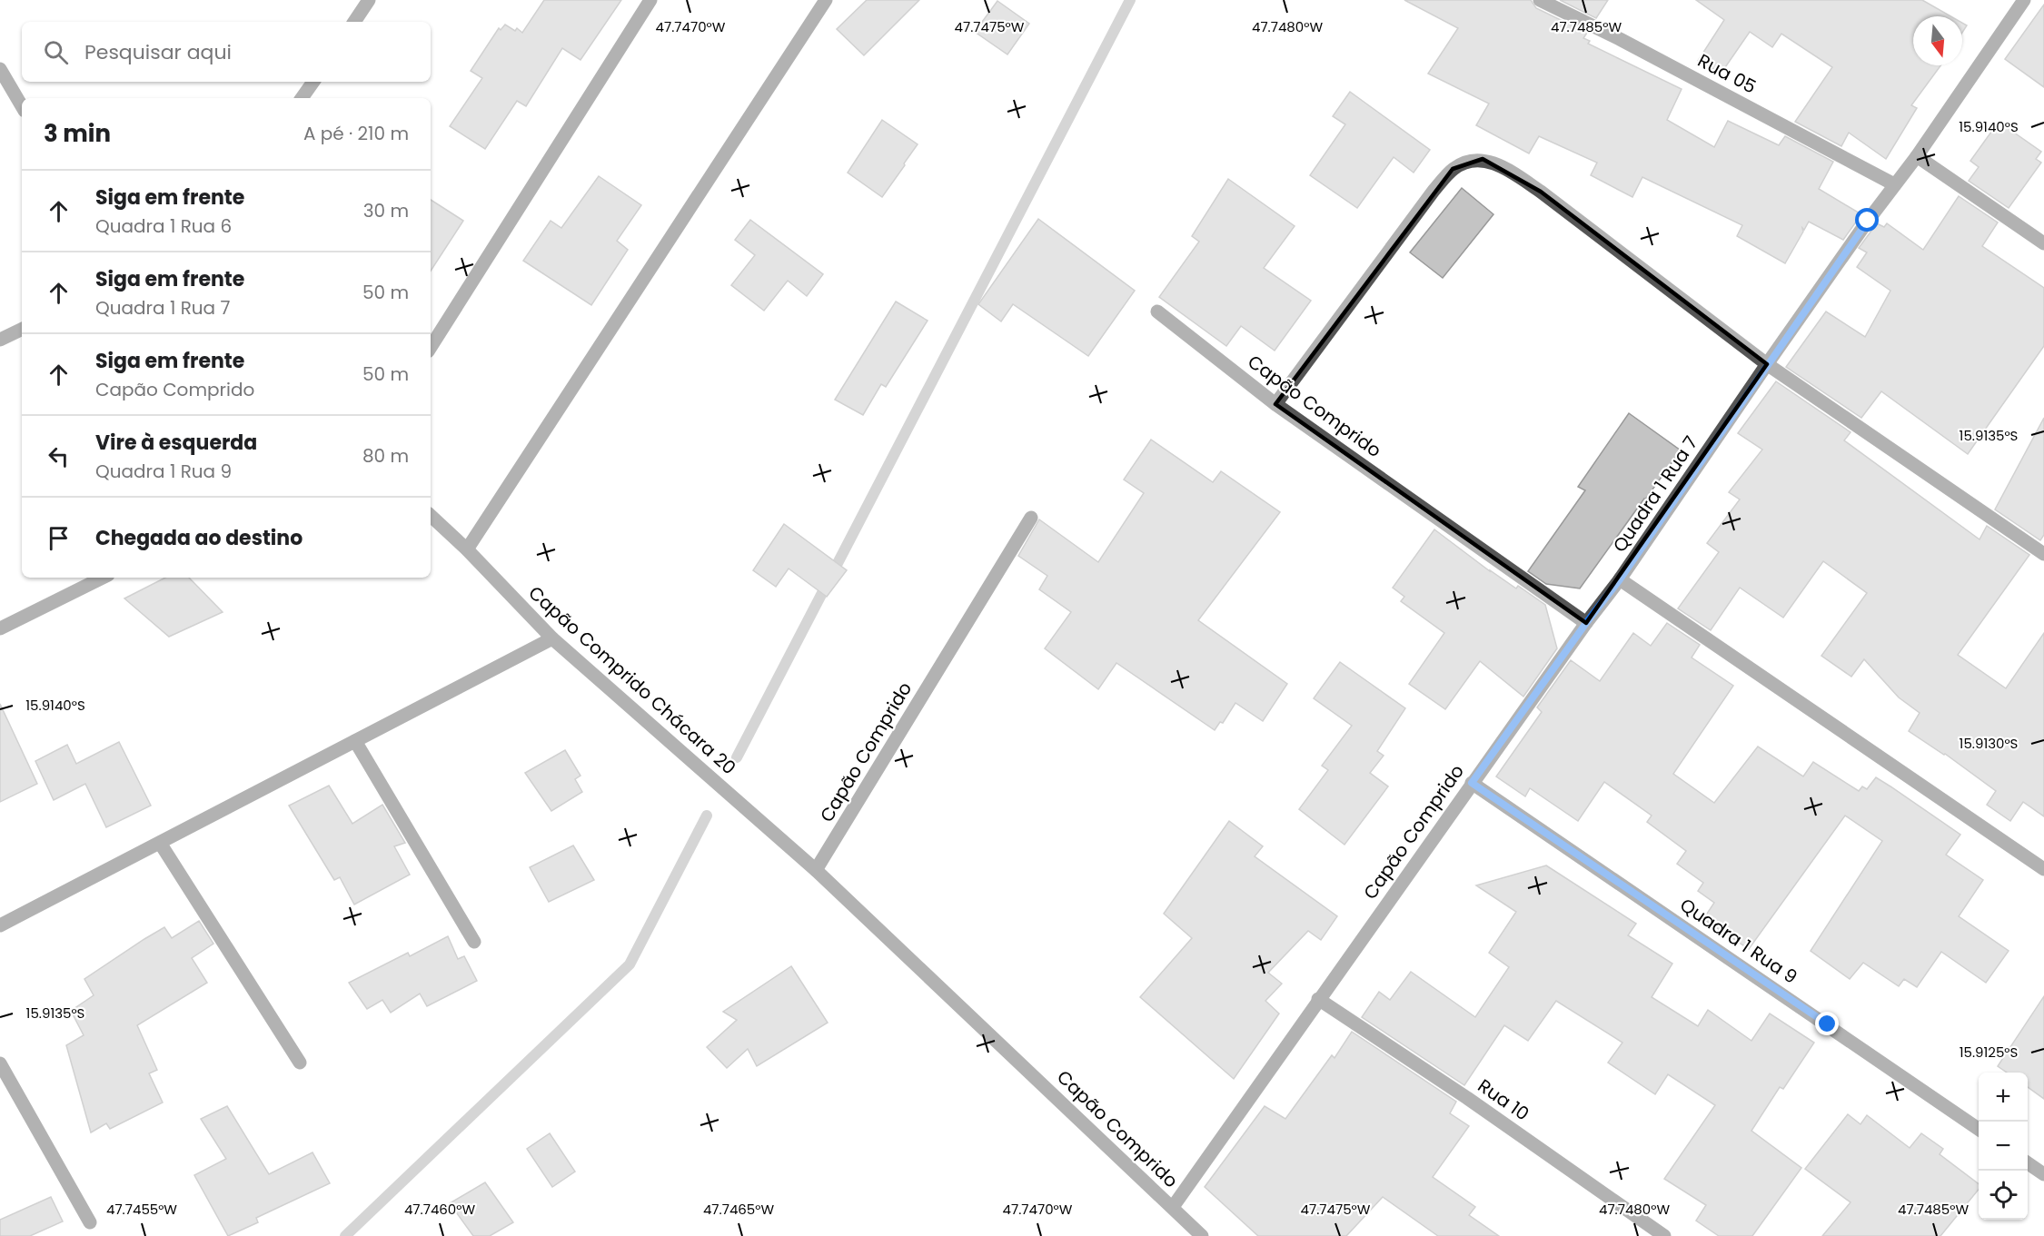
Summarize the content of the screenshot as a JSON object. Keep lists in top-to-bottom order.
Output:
{
  "streets": {
    "street": [
      "Rua 05",
      "Capão Comprido",
      "Quadra 1 Rua 7",
      "Capão Comprido Chácara 20",
      "Quadra 1 Rua 9",
      "Rua 10"
    ]
  },
  "crossings": [
    ["Rua 05", "Quadra 1 Rua 7"],
    ["Capão Comprido", "Quadra 1 Rua 7"],
    ["Capão Comprido", "Capão Comprido Chácara 20"],
    ["Capão Comprido", "Quadra 1 Rua 9"],
    ["Capão Comprido", "Rua 10"]
  ],
  "north": "bottom",
  "page": {
    "search": "Pesquisar aqui",
    "heading": ["3 min", "A pé · 210 m"],
    "list": [
      ["Siga em frente", "Quadra 1 Rua 6", "30 m"],
      ["Siga em frente", "Quadra 1 Rua 7", "50 m"],
      ["Siga em frente", "Capão Comprido", "50 m"],
      ["Vire à esquerda", "Quadra 1 Rua 9", "80 m"],
      "Chegada ao destino"
    ],
    "map_buttons": ["+", "−"]
  },
  "coordinates": [
    "47.7470°W",
    "47.7475°W",
    "47.7480°W",
    "47.7485°W",
    "15.9140°S",
    "15.9135°S",
    "15.9130°S",
    "15.9125°S",
    "47.7455°W",
    "47.7460°W",
    "47.7465°W"
  ]
}
